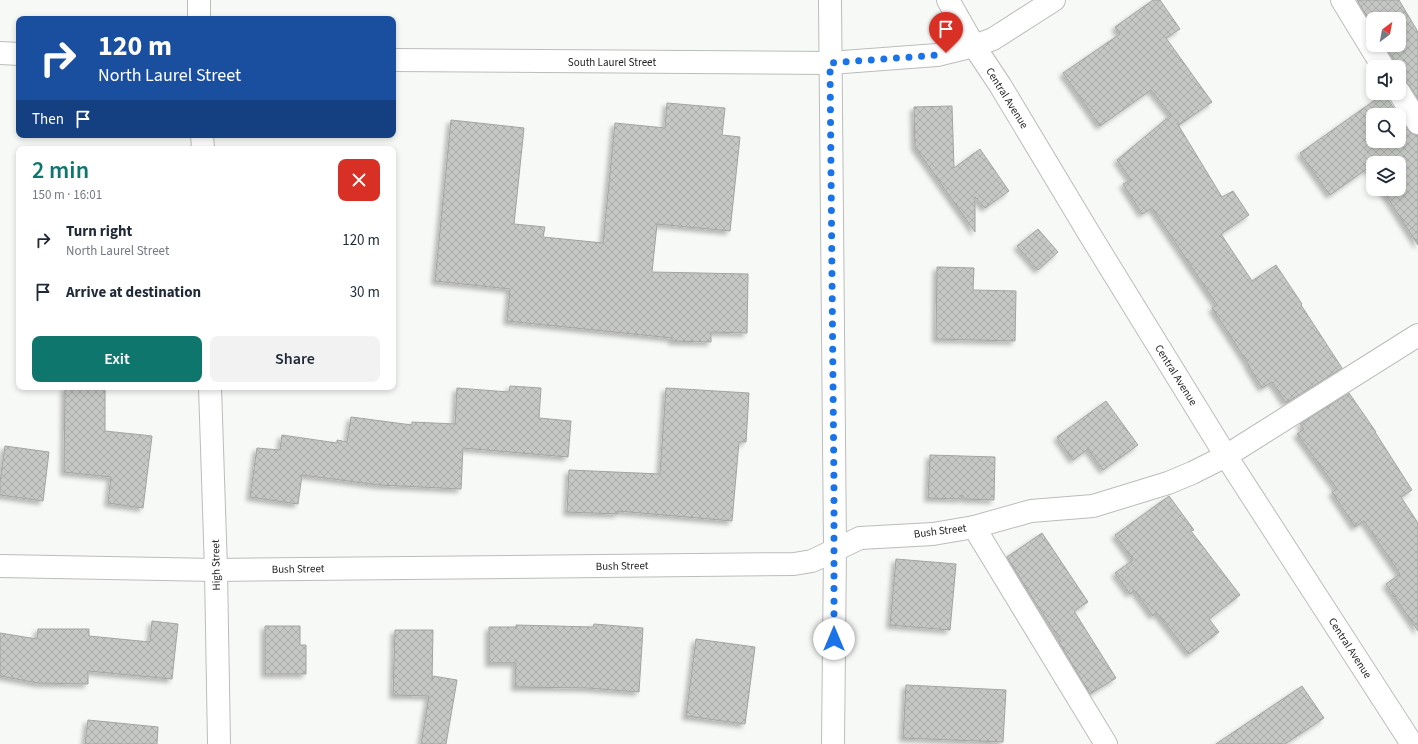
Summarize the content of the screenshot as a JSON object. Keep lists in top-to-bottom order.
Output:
{
  "streets": {
    "street": [
      "South Laurel Street",
      "Central Avenue",
      "Bush Street",
      "High Street"
    ]
  },
  "crossings": [
    ["South Laurel Street", "Central Avenue"],
    ["Central Avenue", "Bush Street"],
    ["Bush Street", "High Street"]
  ],
  "north": "top right",
  "page": {
    "turn": ["120 m", "North Laurel Street"],
    "then": "Then",
    "heading": ["2 min", "150 m · 16:01"],
    "list": [
      {
        "name": "Turn right",
        "note": "North Laurel Street",
        "value": "120 m"
      },
      {
        "name": "Arrive at destination",
        "value": "30 m"
      }
    ],
    "buttons": ["Exit", "Share"]
  }
}
